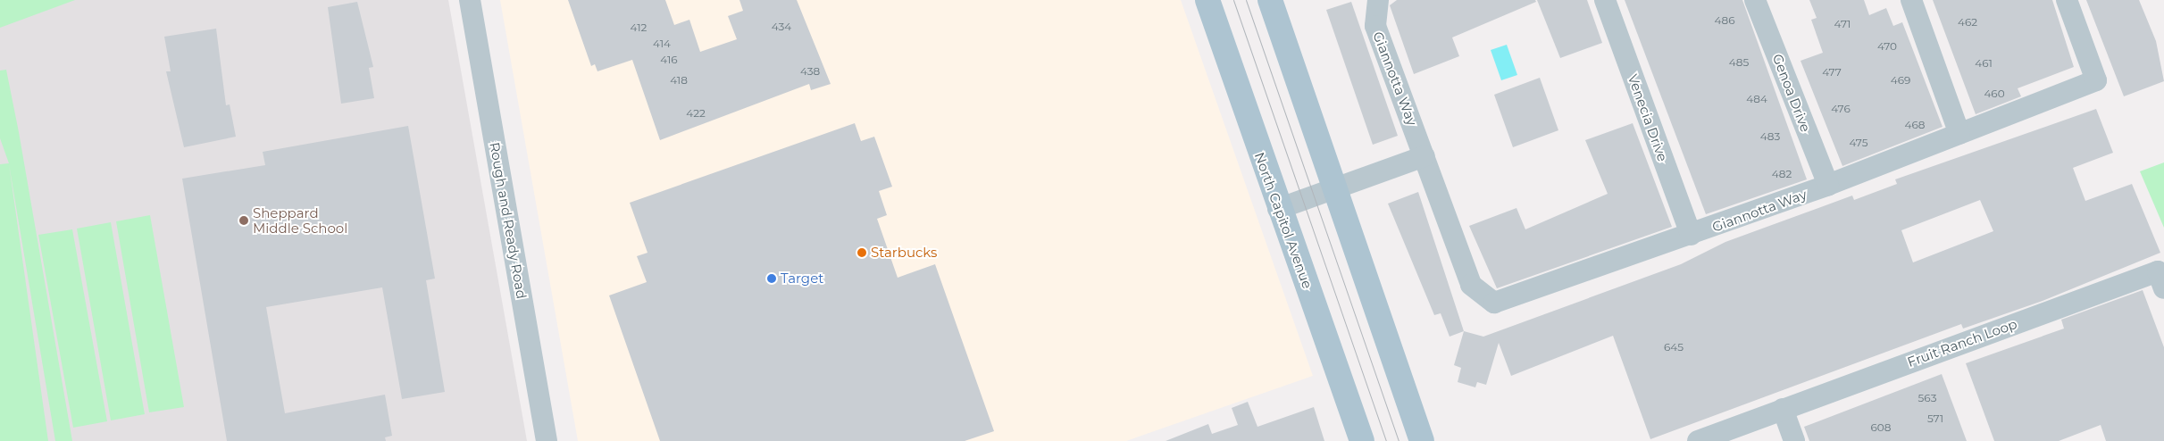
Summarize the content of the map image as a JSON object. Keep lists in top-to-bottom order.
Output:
{
  "streets": {
    "main road": ["North Capitol Avenue"],
    "street": [
      "Giannotta Way",
      "Genoa Drive",
      "Venecia Drive",
      "Rough and Ready Road",
      "Fruit Ranch Loop"
    ]
  },
  "crossings": [
    ["Giannotta Way", "Genoa Drive"],
    ["Giannotta Way", "Venecia Drive"]
  ],
  "places": ["Sheppard Middle School", "Starbucks", "Target"],
  "house_numbers": [
    "486",
    "462",
    "471",
    "434",
    "412",
    "414",
    "470",
    "416",
    "485",
    "461",
    "438",
    "477",
    "418",
    "469",
    "460",
    "484",
    "476",
    "422",
    "468",
    "483",
    "475",
    "482",
    "645",
    "563",
    "571",
    "608"
  ]
}
